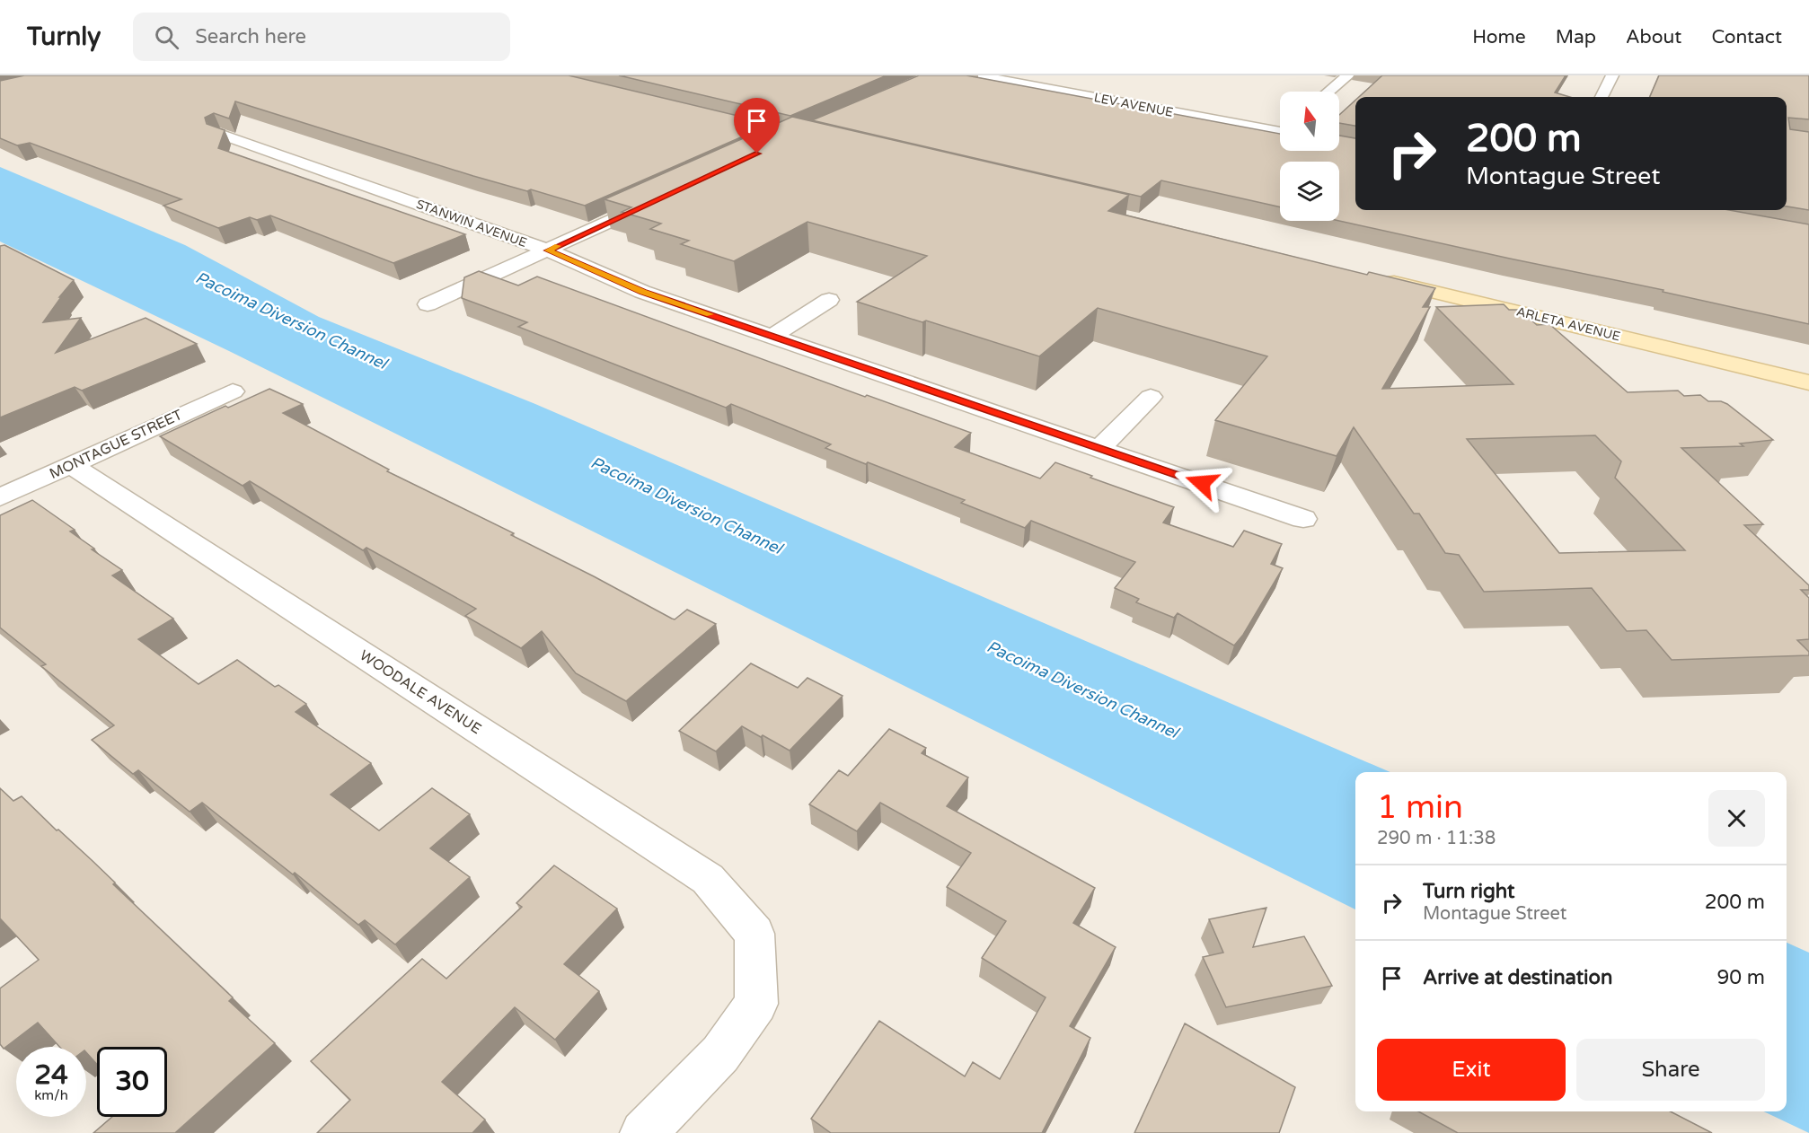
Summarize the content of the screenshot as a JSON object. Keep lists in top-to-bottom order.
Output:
{
  "streets": {
    "main road": ["ARLETA AVENUE"],
    "street": [
      "LEV AVENUE",
      "STANWIN AVENUE",
      "MONTAGUE STREET",
      "WOODALE AVENUE"
    ]
  },
  "crossings": [
    ["MONTAGUE STREET", "WOODALE AVENUE"]
  ],
  "water": ["Pacoima Diversion Channel"],
  "north": "top",
  "page": {
    "header": "Turnly",
    "search": "Search here",
    "nav": [
      "Home",
      "Map",
      "About",
      "Contact"
    ],
    "turn": ["200 m", "Montague Street"],
    "heading": ["1 min", "290 m · 11:38"],
    "list": [
      {
        "name": "Turn right",
        "note": "Montague Street",
        "value": "200 m"
      },
      {
        "name": "Arrive at destination",
        "value": "90 m"
      }
    ],
    "buttons": ["Exit", "Share"],
    "speed": "24 km/h",
    "limit": "30"
  }
}
